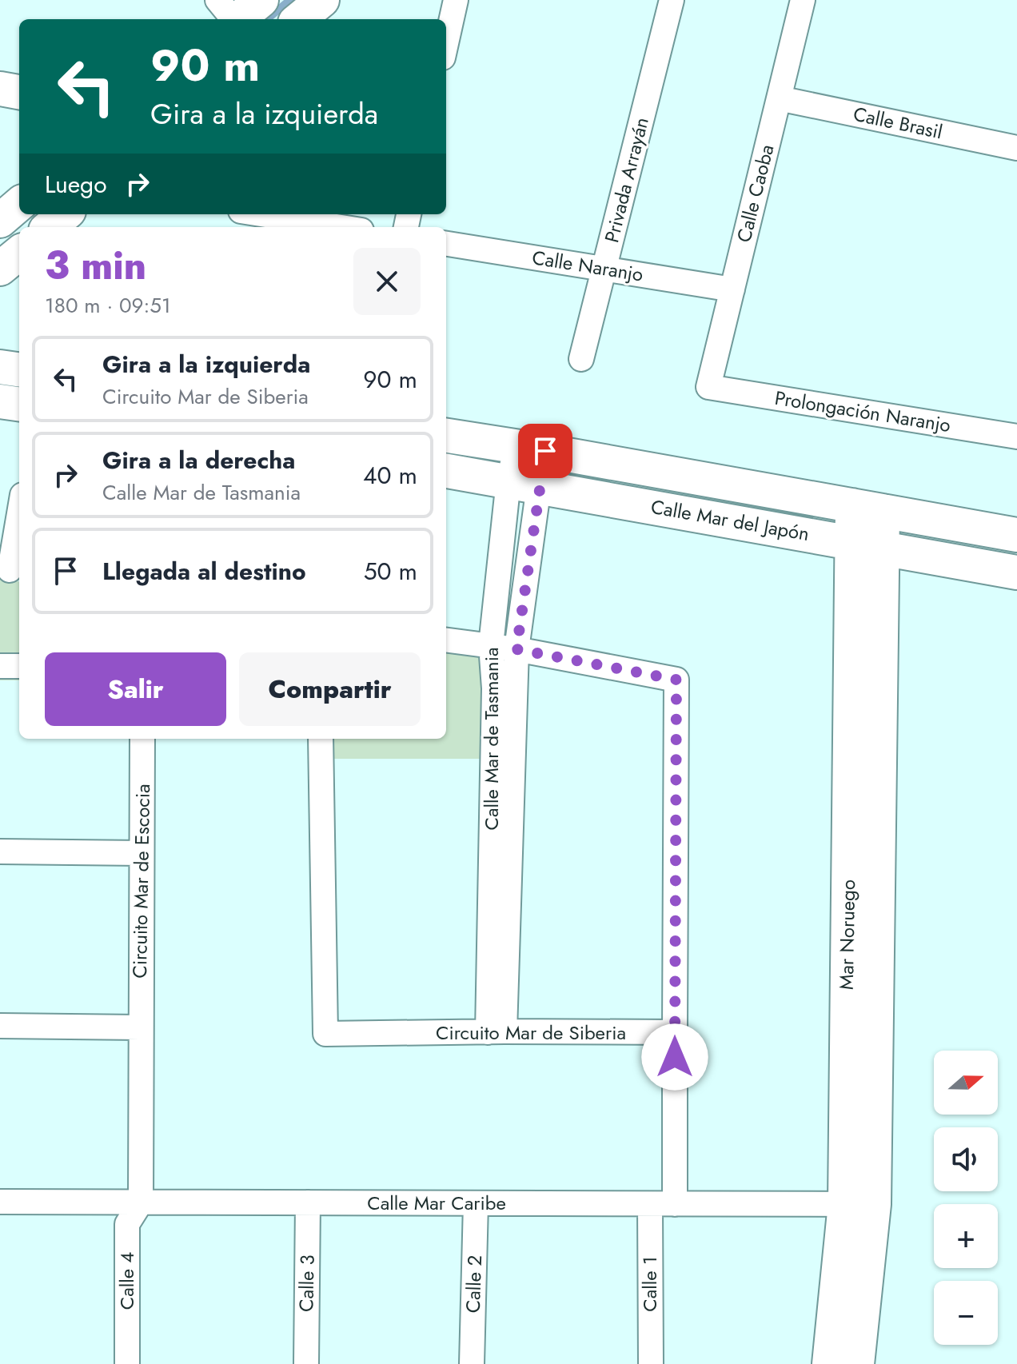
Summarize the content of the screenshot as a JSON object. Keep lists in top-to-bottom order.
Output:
{
  "streets": {
    "street": [
      "Calle Brasil",
      "Privada Arrayán",
      "Calle Caoba",
      "Calle Naranjo",
      "Prolongación Naranjo",
      "Calle Mar del Japón",
      "Calle Mar de Tasmania",
      "Circuito Mar de Escocia",
      "Mar Noruego",
      "Circuito Mar de Siberia",
      "Calle Mar Caribe",
      "Calle 4",
      "Calle 3",
      "Calle 2",
      "Calle 1"
    ]
  },
  "crossings": [
    ["Calle Brasil", "Calle Caoba"],
    ["Privada Arrayán", "Calle Naranjo"],
    ["Calle Caoba", "Calle Naranjo"],
    ["Calle Caoba", "Prolongación Naranjo"],
    ["Calle Mar del Japón", "Calle Mar de Tasmania"],
    ["Calle Mar del Japón", "Mar Noruego"],
    ["Calle Mar de Tasmania", "Circuito Mar de Siberia"],
    ["Circuito Mar de Escocia", "Calle Mar Caribe"],
    ["Circuito Mar de Escocia", "Calle 4"],
    ["Mar Noruego", "Calle Mar Caribe"],
    ["Calle Mar Caribe", "Calle 4"],
    ["Calle Mar Caribe", "Calle 3"],
    ["Calle Mar Caribe", "Calle 2"],
    ["Calle Mar Caribe", "Calle 1"]
  ],
  "north": "right",
  "page": {
    "turn": ["90 m", "Gira a la izquierda"],
    "then": "Luego",
    "heading": ["3 min", "180 m · 09:51"],
    "list": [
      {
        "name": "Gira a la izquierda",
        "note": "Circuito Mar de Siberia",
        "value": "90 m"
      },
      {
        "name": "Gira a la derecha",
        "note": "Calle Mar de Tasmania",
        "value": "40 m"
      },
      {
        "name": "Llegada al destino",
        "value": "50 m"
      }
    ],
    "buttons": ["Salir", "Compartir"],
    "map_buttons": ["+", "−"]
  }
}
